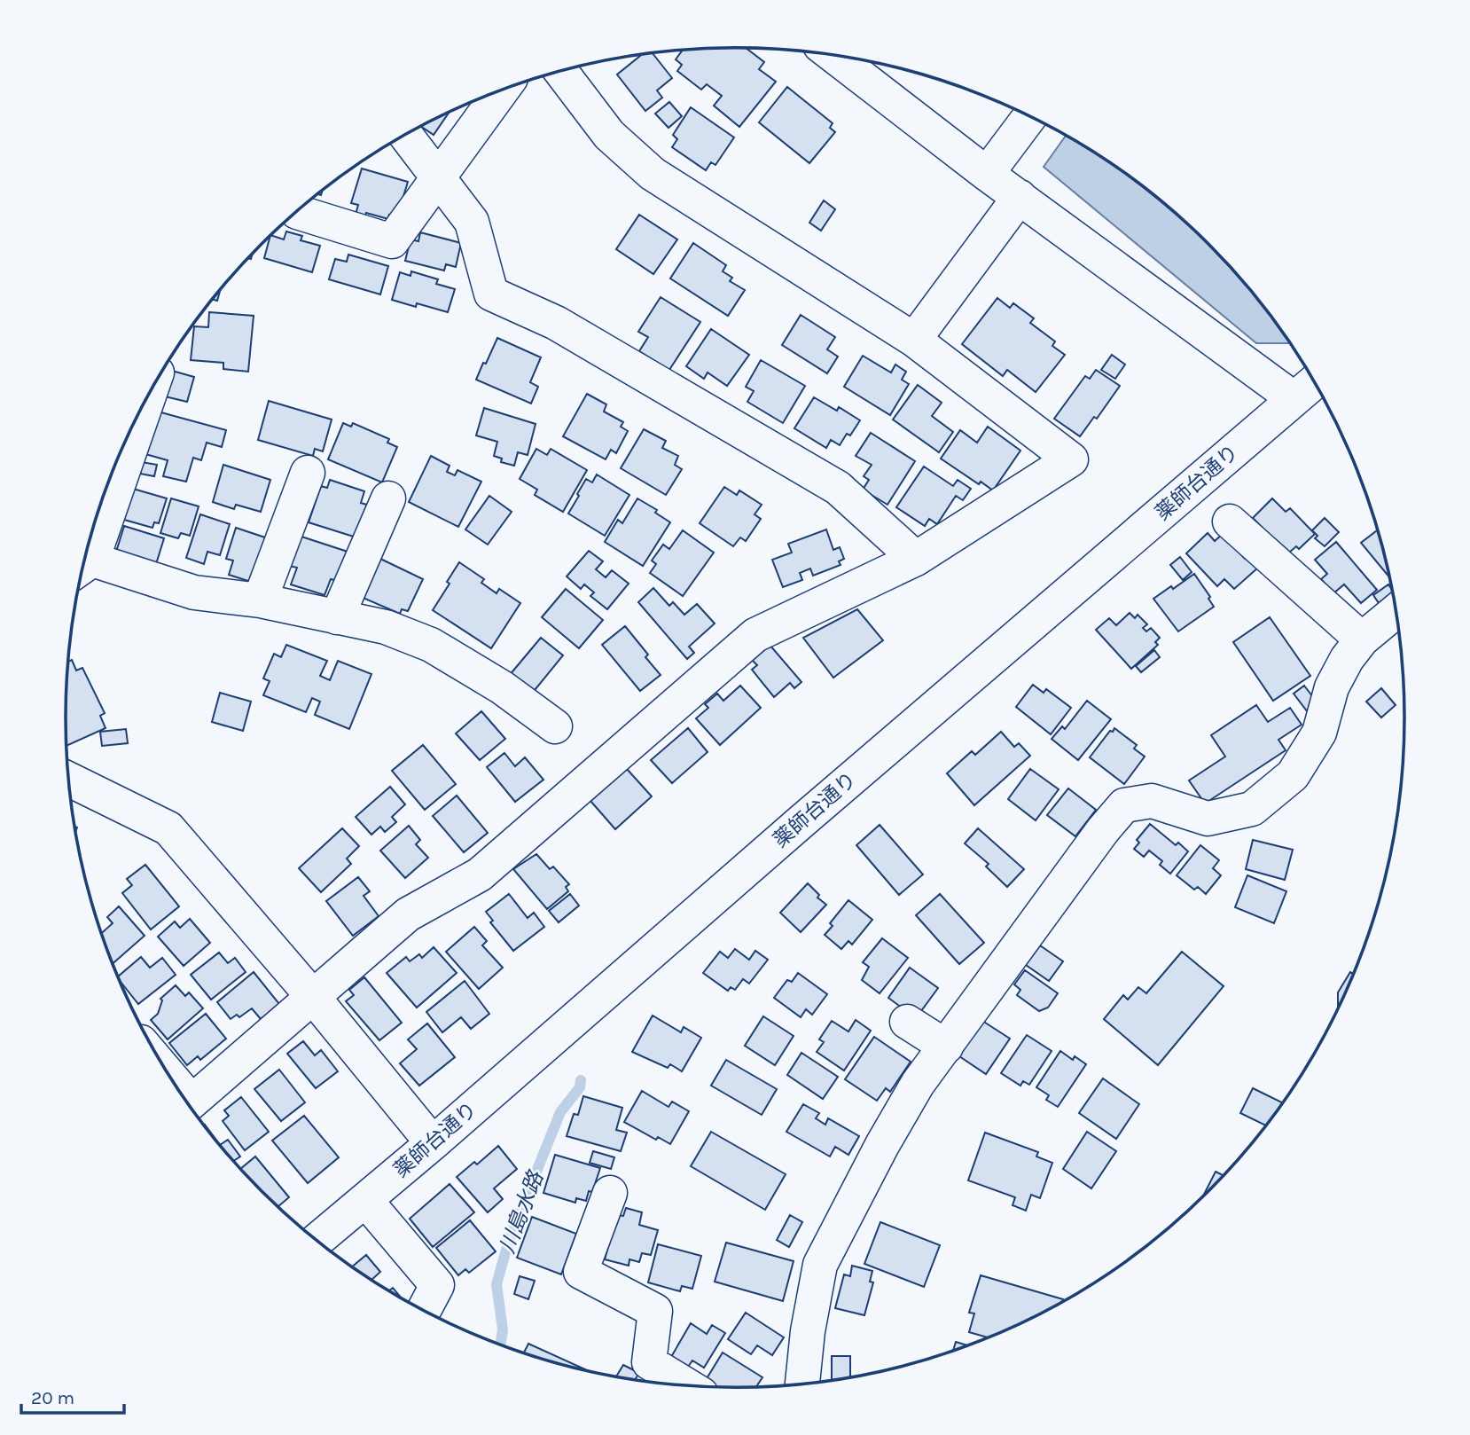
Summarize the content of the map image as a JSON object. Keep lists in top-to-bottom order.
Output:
{
  "streets": {
    "street": ["薬師台通り"]
  },
  "water": ["川島水路"],
  "scale_bar": "20 m"
}
